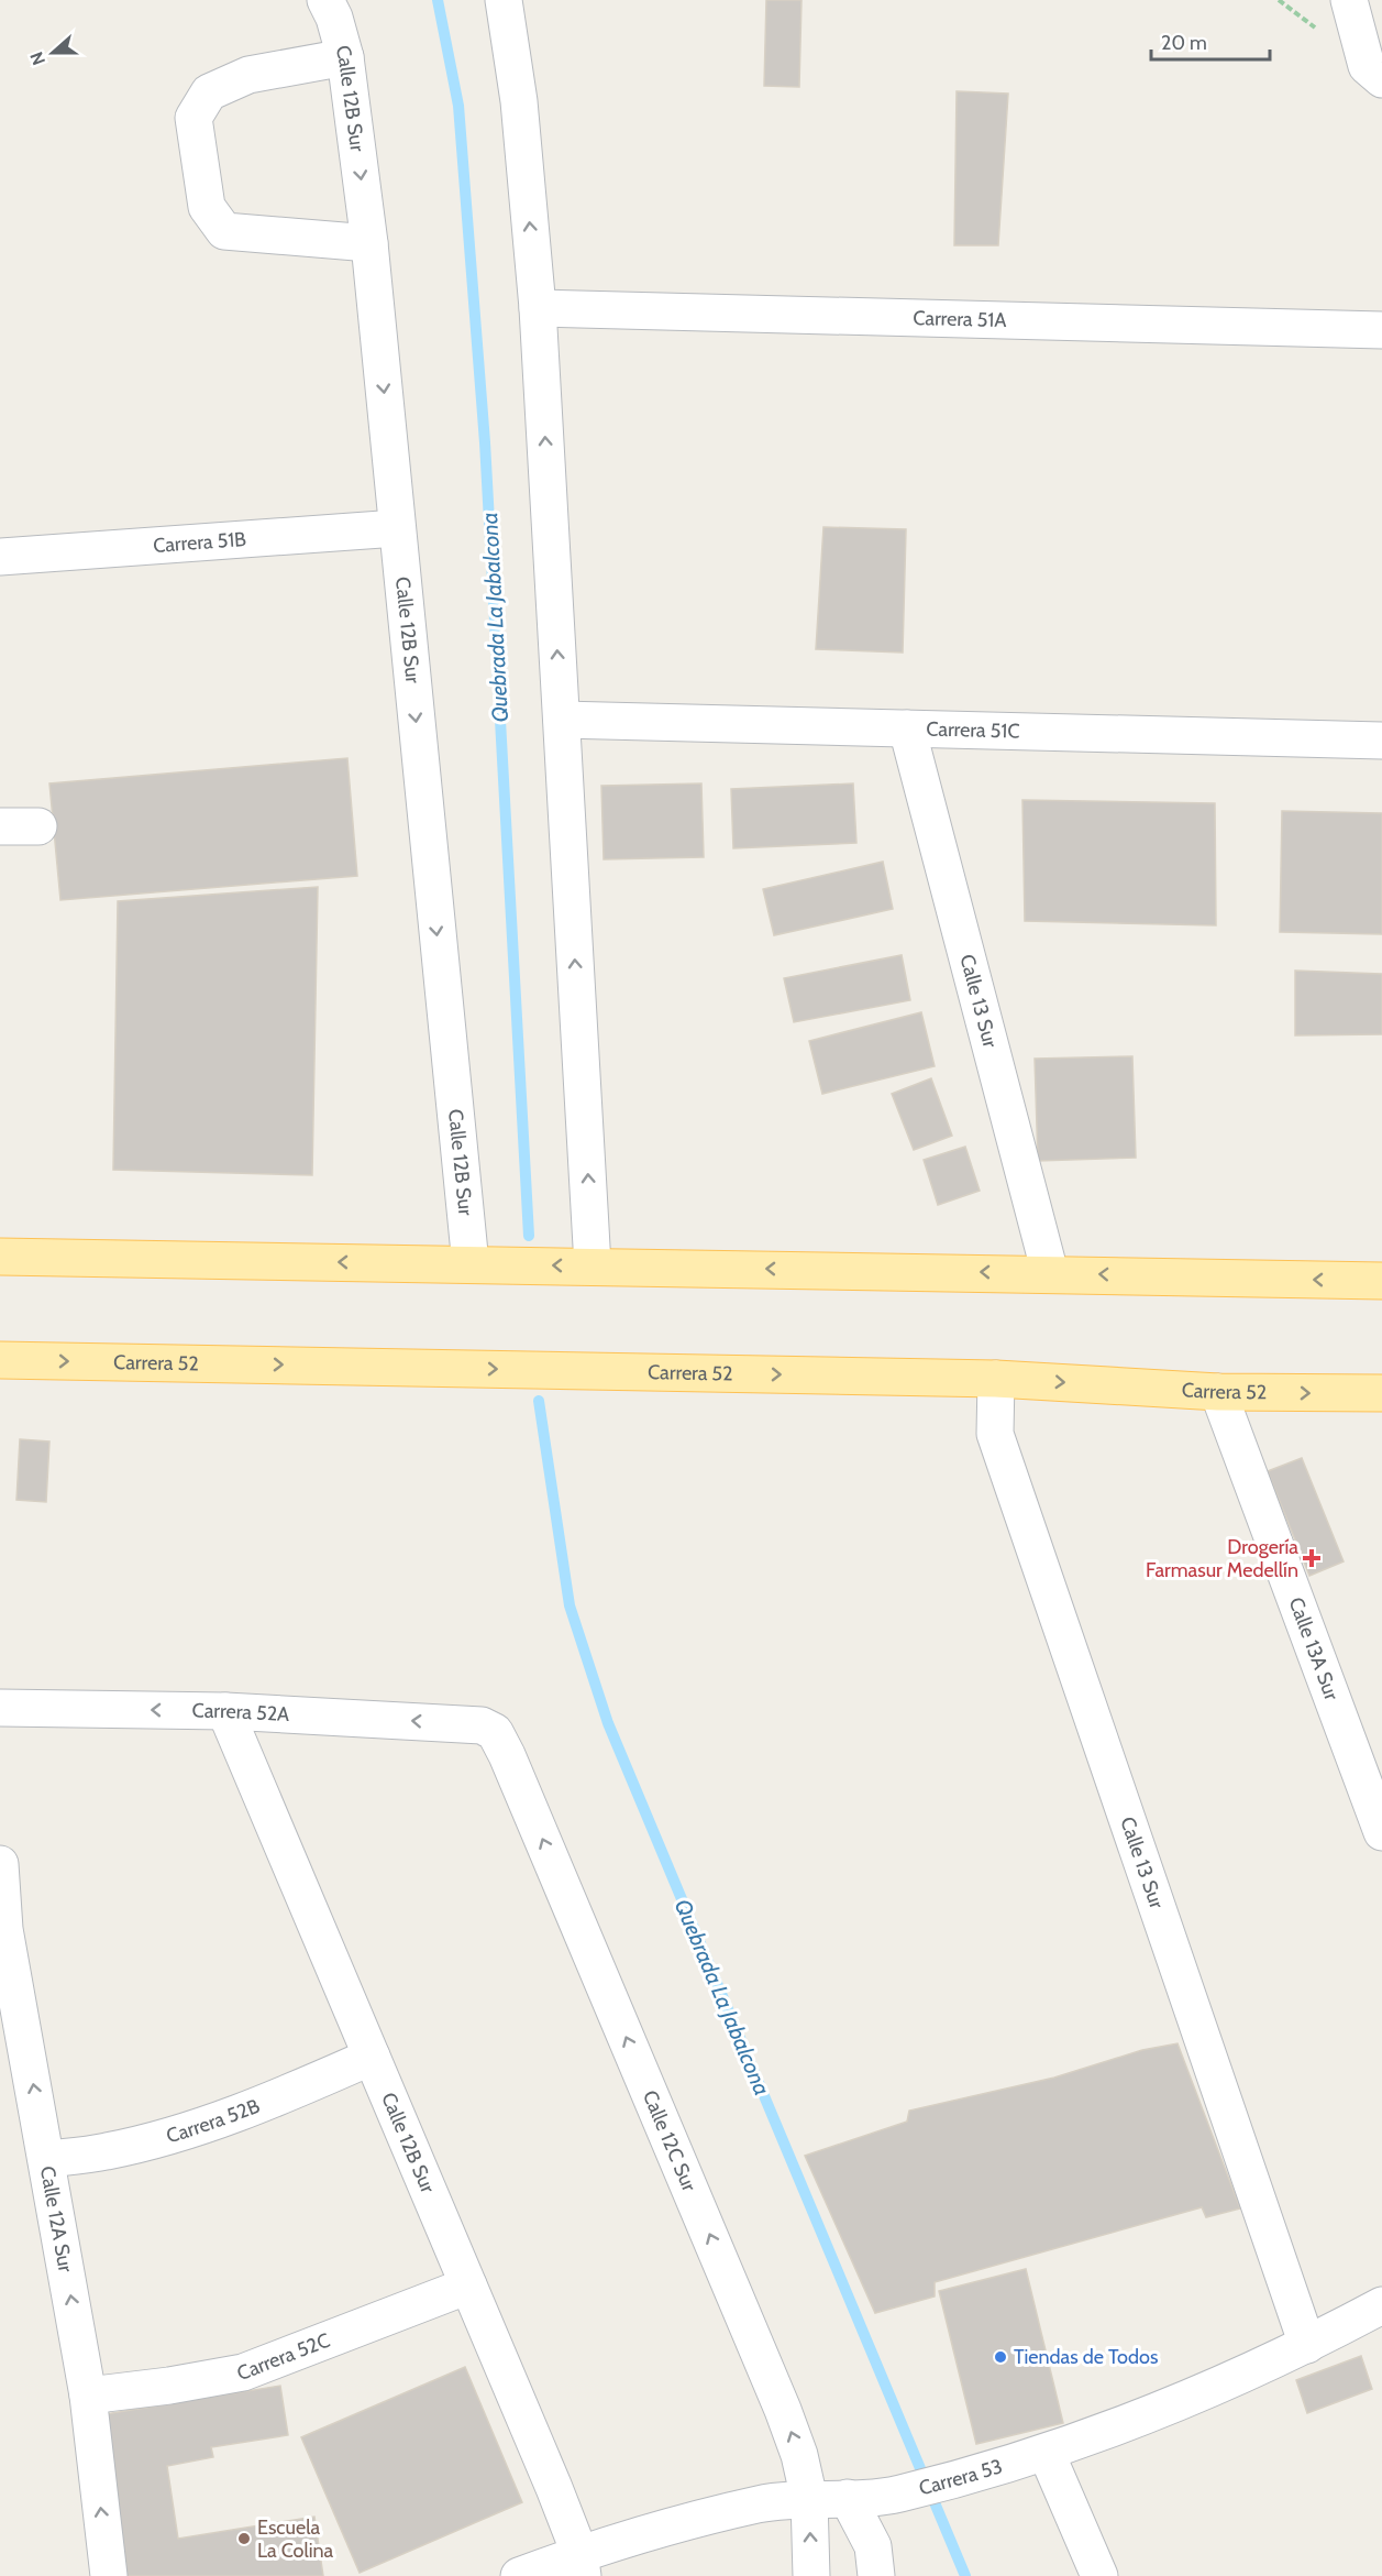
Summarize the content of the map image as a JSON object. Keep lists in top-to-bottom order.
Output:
{
  "streets": {
    "main road": ["Carrera 52"],
    "street": [
      "Calle 12B Sur",
      "Carrera 51A",
      "Carrera 51B",
      "Carrera 51C",
      "Calle 13 Sur",
      "Calle 13A Sur",
      "Carrera 52A",
      "Carrera 52B",
      "Calle 12C Sur",
      "Calle 12A Sur",
      "Carrera 52C",
      "Carrera 53"
    ]
  },
  "crossings": [
    ["Calle 12B Sur", "Carrera 51B"],
    ["Calle 12B Sur", "Carrera 52A"],
    ["Calle 12B Sur", "Carrera 52B"],
    ["Calle 12B Sur", "Carrera 52C"],
    ["Calle 12B Sur", "Carrera 53"],
    ["Carrera 51C", "Calle 13 Sur"],
    ["Calle 13 Sur", "Carrera 52"],
    ["Calle 13 Sur", "Carrera 53"],
    ["Carrera 52", "Calle 13A Sur"],
    ["Carrera 52A", "Calle 12C Sur"],
    ["Carrera 52B", "Calle 12A Sur"],
    ["Calle 12C Sur", "Carrera 53"],
    ["Calle 12A Sur", "Carrera 52C"]
  ],
  "one_way": ["Carrera 52A", "Calle 12C Sur", "Calle 12A Sur"],
  "water": ["Quebrada La Jabalcona"],
  "places": {
    "health": ["Drogería Farmasur Medellín"],
    "other": ["Tiendas de Todos", "Escuela La Colina"]
  },
  "scale_bar": "20 m",
  "north": "left"
}
